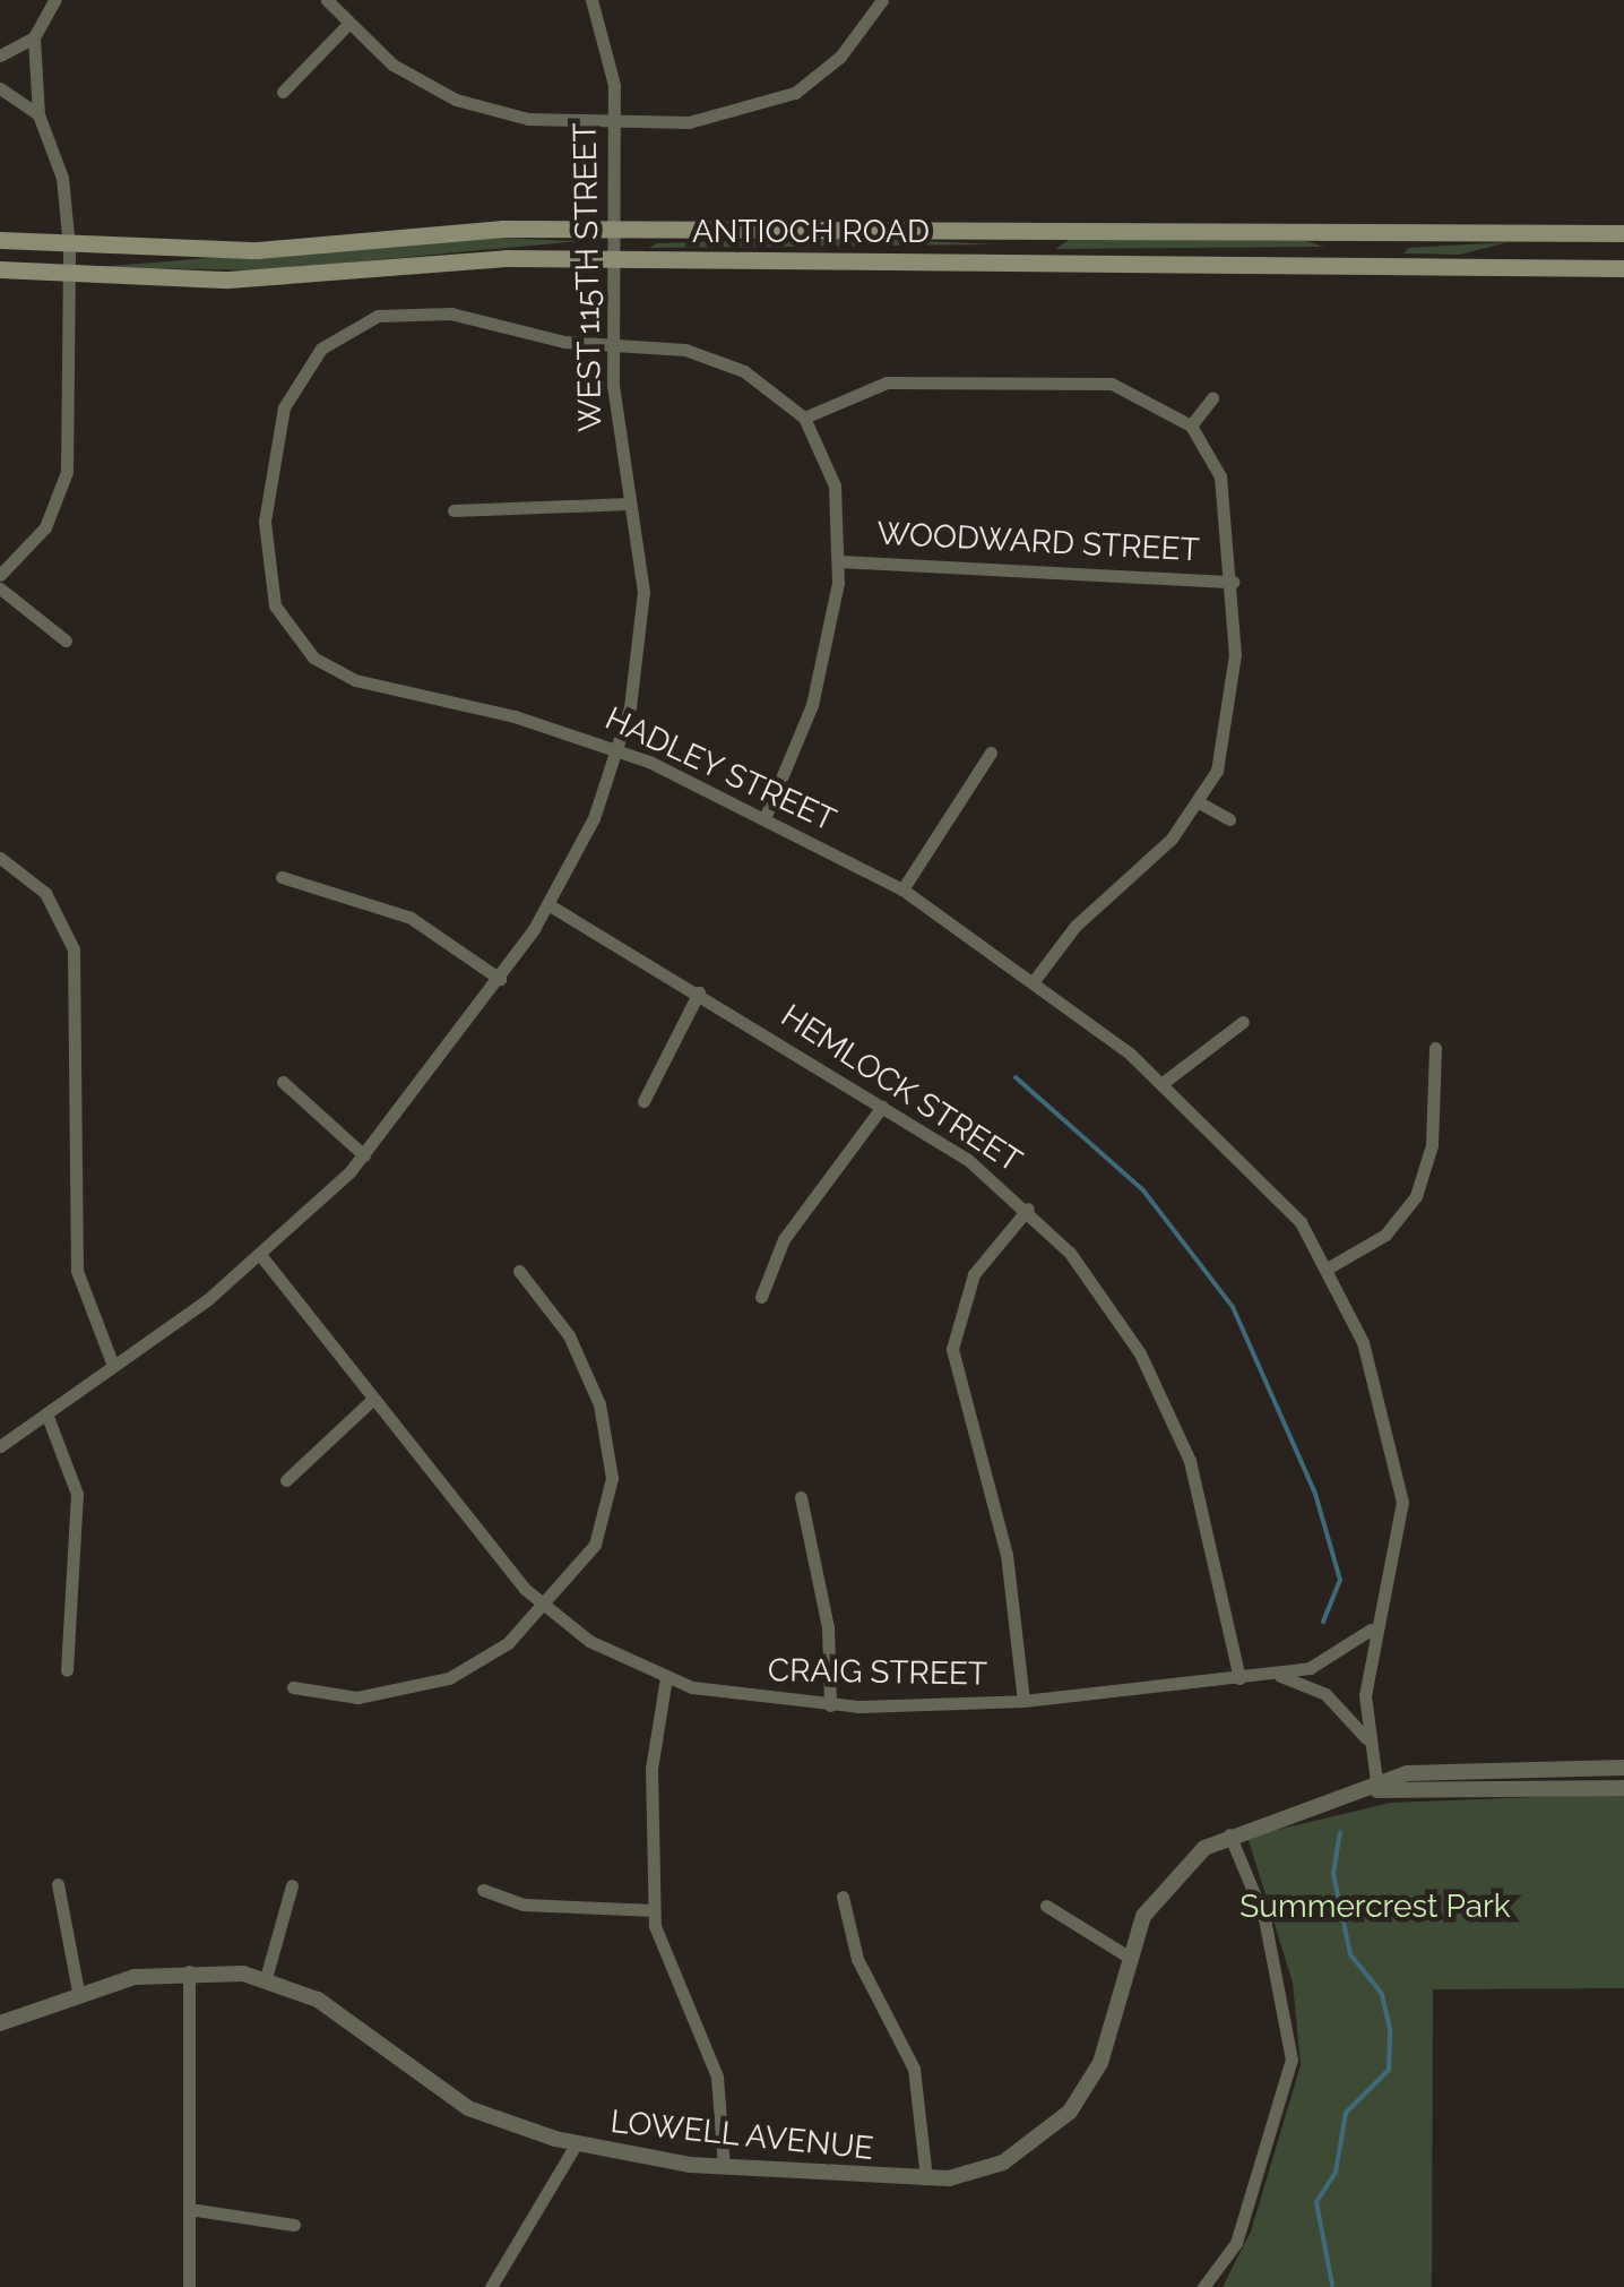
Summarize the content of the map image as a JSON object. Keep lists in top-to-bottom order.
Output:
{
  "streets": {
    "main road": ["ANTIOCH ROAD"],
    "street": [
      "WEST 115TH STREET",
      "WOODWARD STREET",
      "HADLEY STREET",
      "HEMLOCK STREET",
      "CRAIG STREET",
      "LOWELL AVENUE"
    ]
  },
  "crossings": [
    ["ANTIOCH ROAD", "WEST 115TH STREET"],
    ["WEST 115TH STREET", "HADLEY STREET"],
    ["WEST 115TH STREET", "HEMLOCK STREET"],
    ["WEST 115TH STREET", "CRAIG STREET"],
    ["HADLEY STREET", "CRAIG STREET"],
    ["HADLEY STREET", "LOWELL AVENUE"],
    ["HEMLOCK STREET", "CRAIG STREET"]
  ],
  "parks": ["Summercrest Park"]
}
